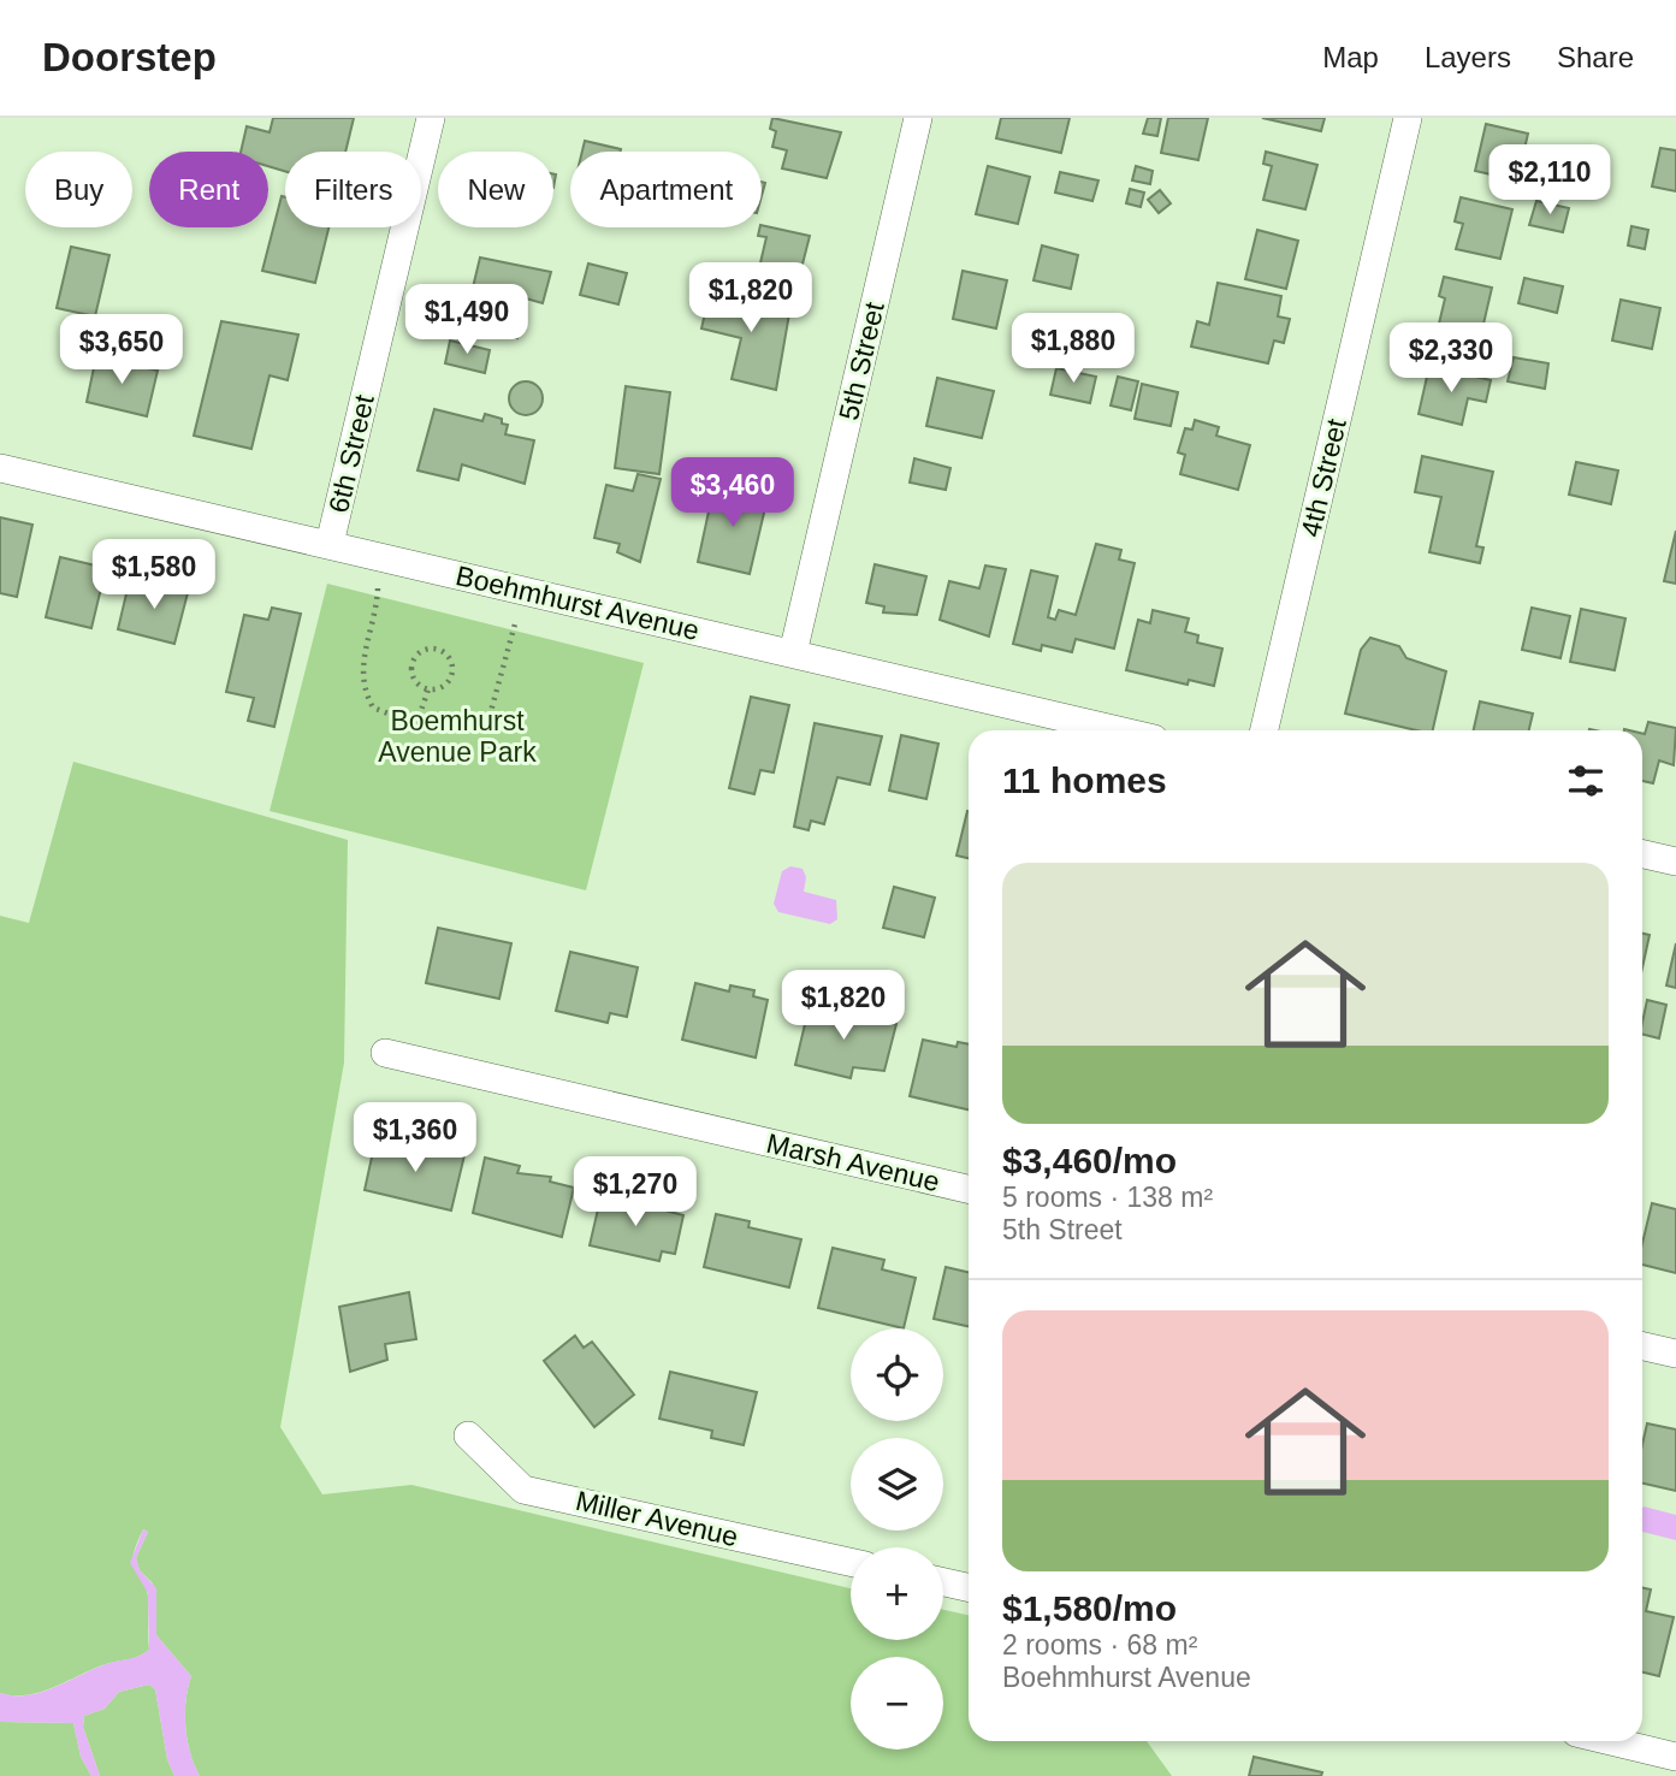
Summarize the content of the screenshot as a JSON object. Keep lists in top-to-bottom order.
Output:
{
  "streets": {
    "street": [
      "5th Street",
      "6th Street",
      "4th Street",
      "Boehmhurst Avenue",
      "Marsh Avenue",
      "Miller Avenue"
    ]
  },
  "crossings": [
    ["5th Street", "Boehmhurst Avenue"],
    ["6th Street", "Boehmhurst Avenue"]
  ],
  "parks": ["Boemhurst Avenue Park"],
  "page": {
    "header": "Doorstep",
    "nav": ["Map", "Layers", "Share"],
    "price": [
      "$2,110",
      "$1,820",
      "$1,490",
      "$1,880",
      "$3,650",
      "$2,330",
      "$3,460",
      "$1,580",
      "$1,820",
      "$1,360",
      "$1,270"
    ],
    "chip": [
      "Buy",
      "Rent",
      "Filters",
      "New",
      "Apartment"
    ],
    "heading": "11 homes",
    "list": [
      {
        "name": "$3,460/mo",
        "note": "5 rooms · 138 m² · 5th Street"
      },
      {
        "name": "$1,580/mo",
        "note": "2 rooms · 68 m² · Boehmhurst Avenue"
      }
    ],
    "map_buttons": ["+", "−"]
  }
}
